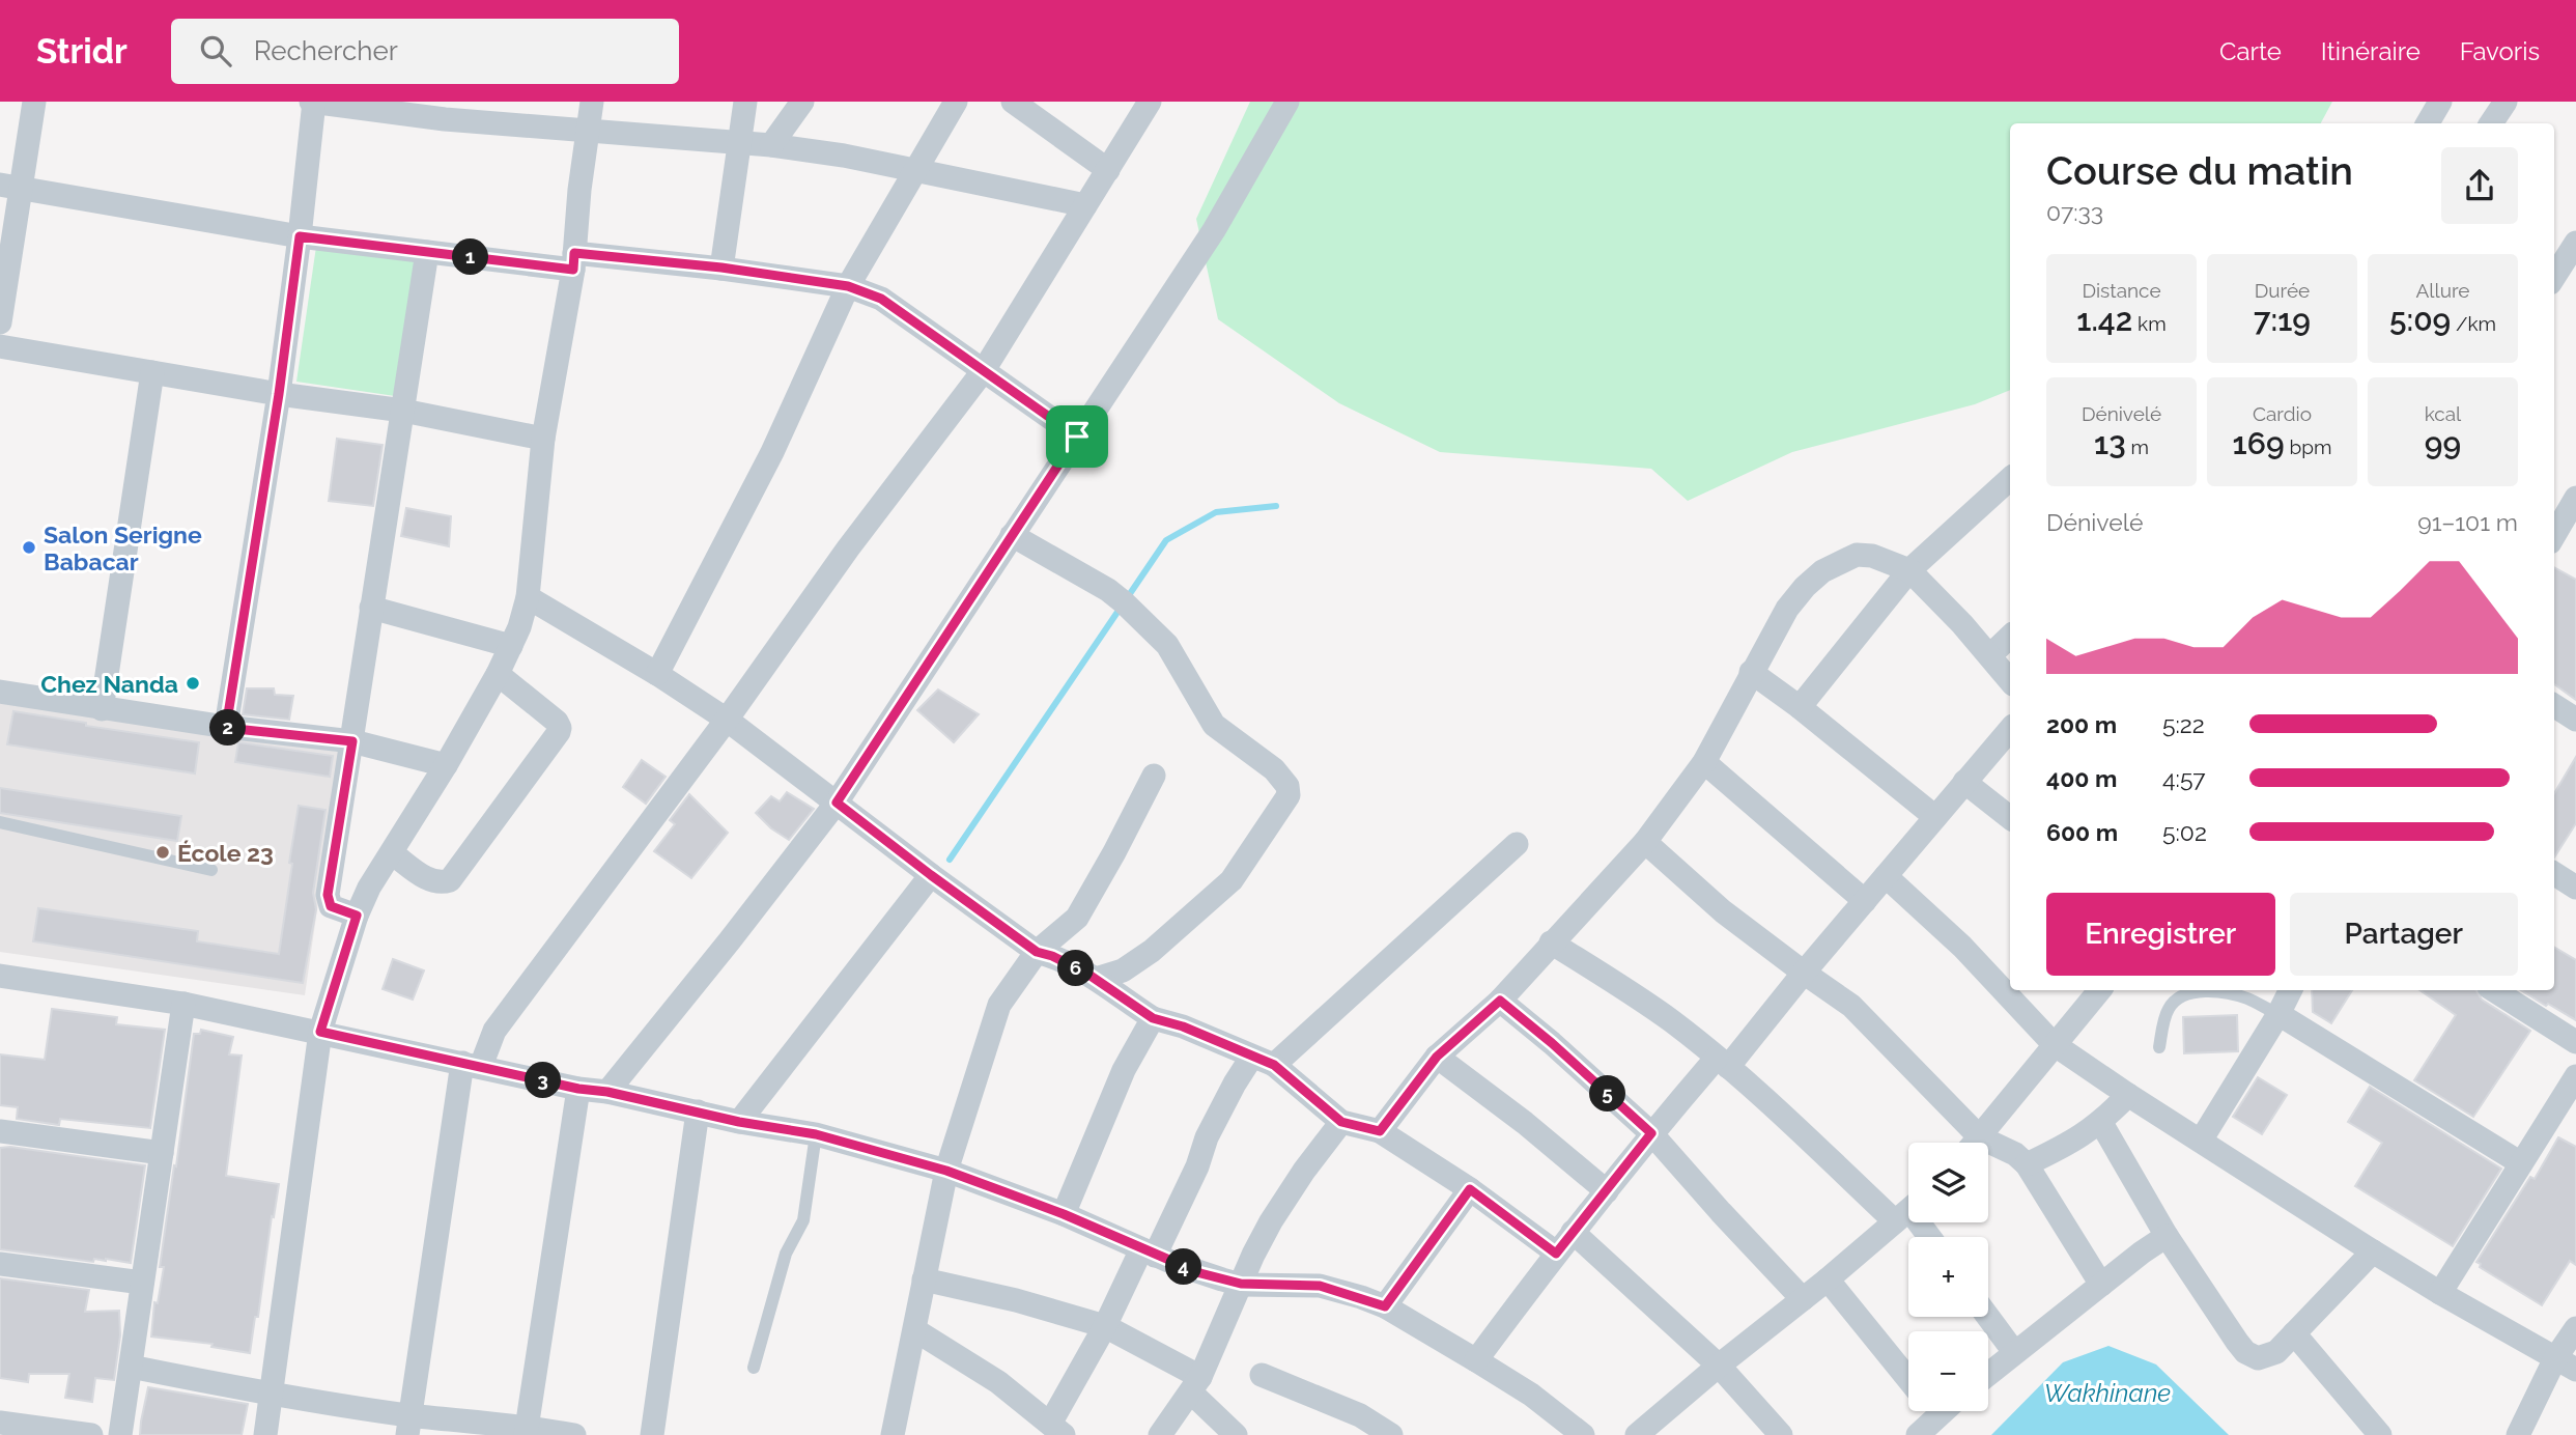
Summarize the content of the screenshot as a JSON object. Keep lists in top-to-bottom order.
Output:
{
  "water": ["Wakhinane"],
  "places": ["Salon Serigne Babacar", "Chez Nanda", "École 23"],
  "page": {
    "header": "Stridr",
    "search": "Rechercher",
    "nav": ["Carte", "Itinéraire", "Favoris"],
    "heading": ["Course du matin", "07:33"],
    "pins": [
      "1",
      "2",
      "6",
      "3",
      "5",
      "4"
    ],
    "stats": [
      ["Distance", "1.42 km"],
      ["Durée", "7:19"],
      ["Allure", "5:09 /km"],
      ["Dénivelé", "13 m"],
      ["Cardio", "169 bpm"],
      ["kcal", "99"]
    ],
    "chart": ["Dénivelé", "91–101 m"],
    "list": [
      {
        "name": "200 m",
        "note": "5:22"
      },
      {
        "name": "400 m",
        "note": "4:57"
      },
      {
        "name": "600 m",
        "note": "5:02"
      }
    ],
    "buttons": ["Enregistrer", "Partager"],
    "map_buttons": ["+", "−"]
  }
}
